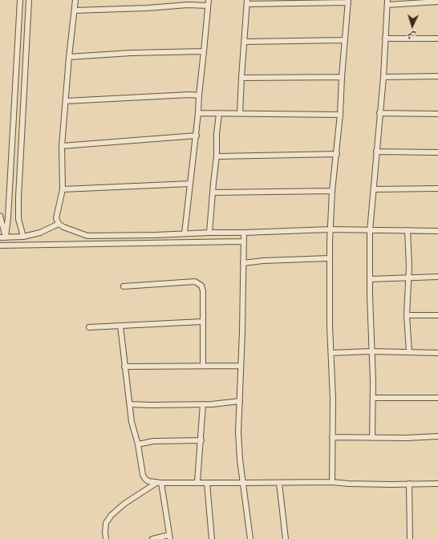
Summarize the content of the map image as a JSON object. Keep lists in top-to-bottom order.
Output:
{
  "north": "bottom"
}
